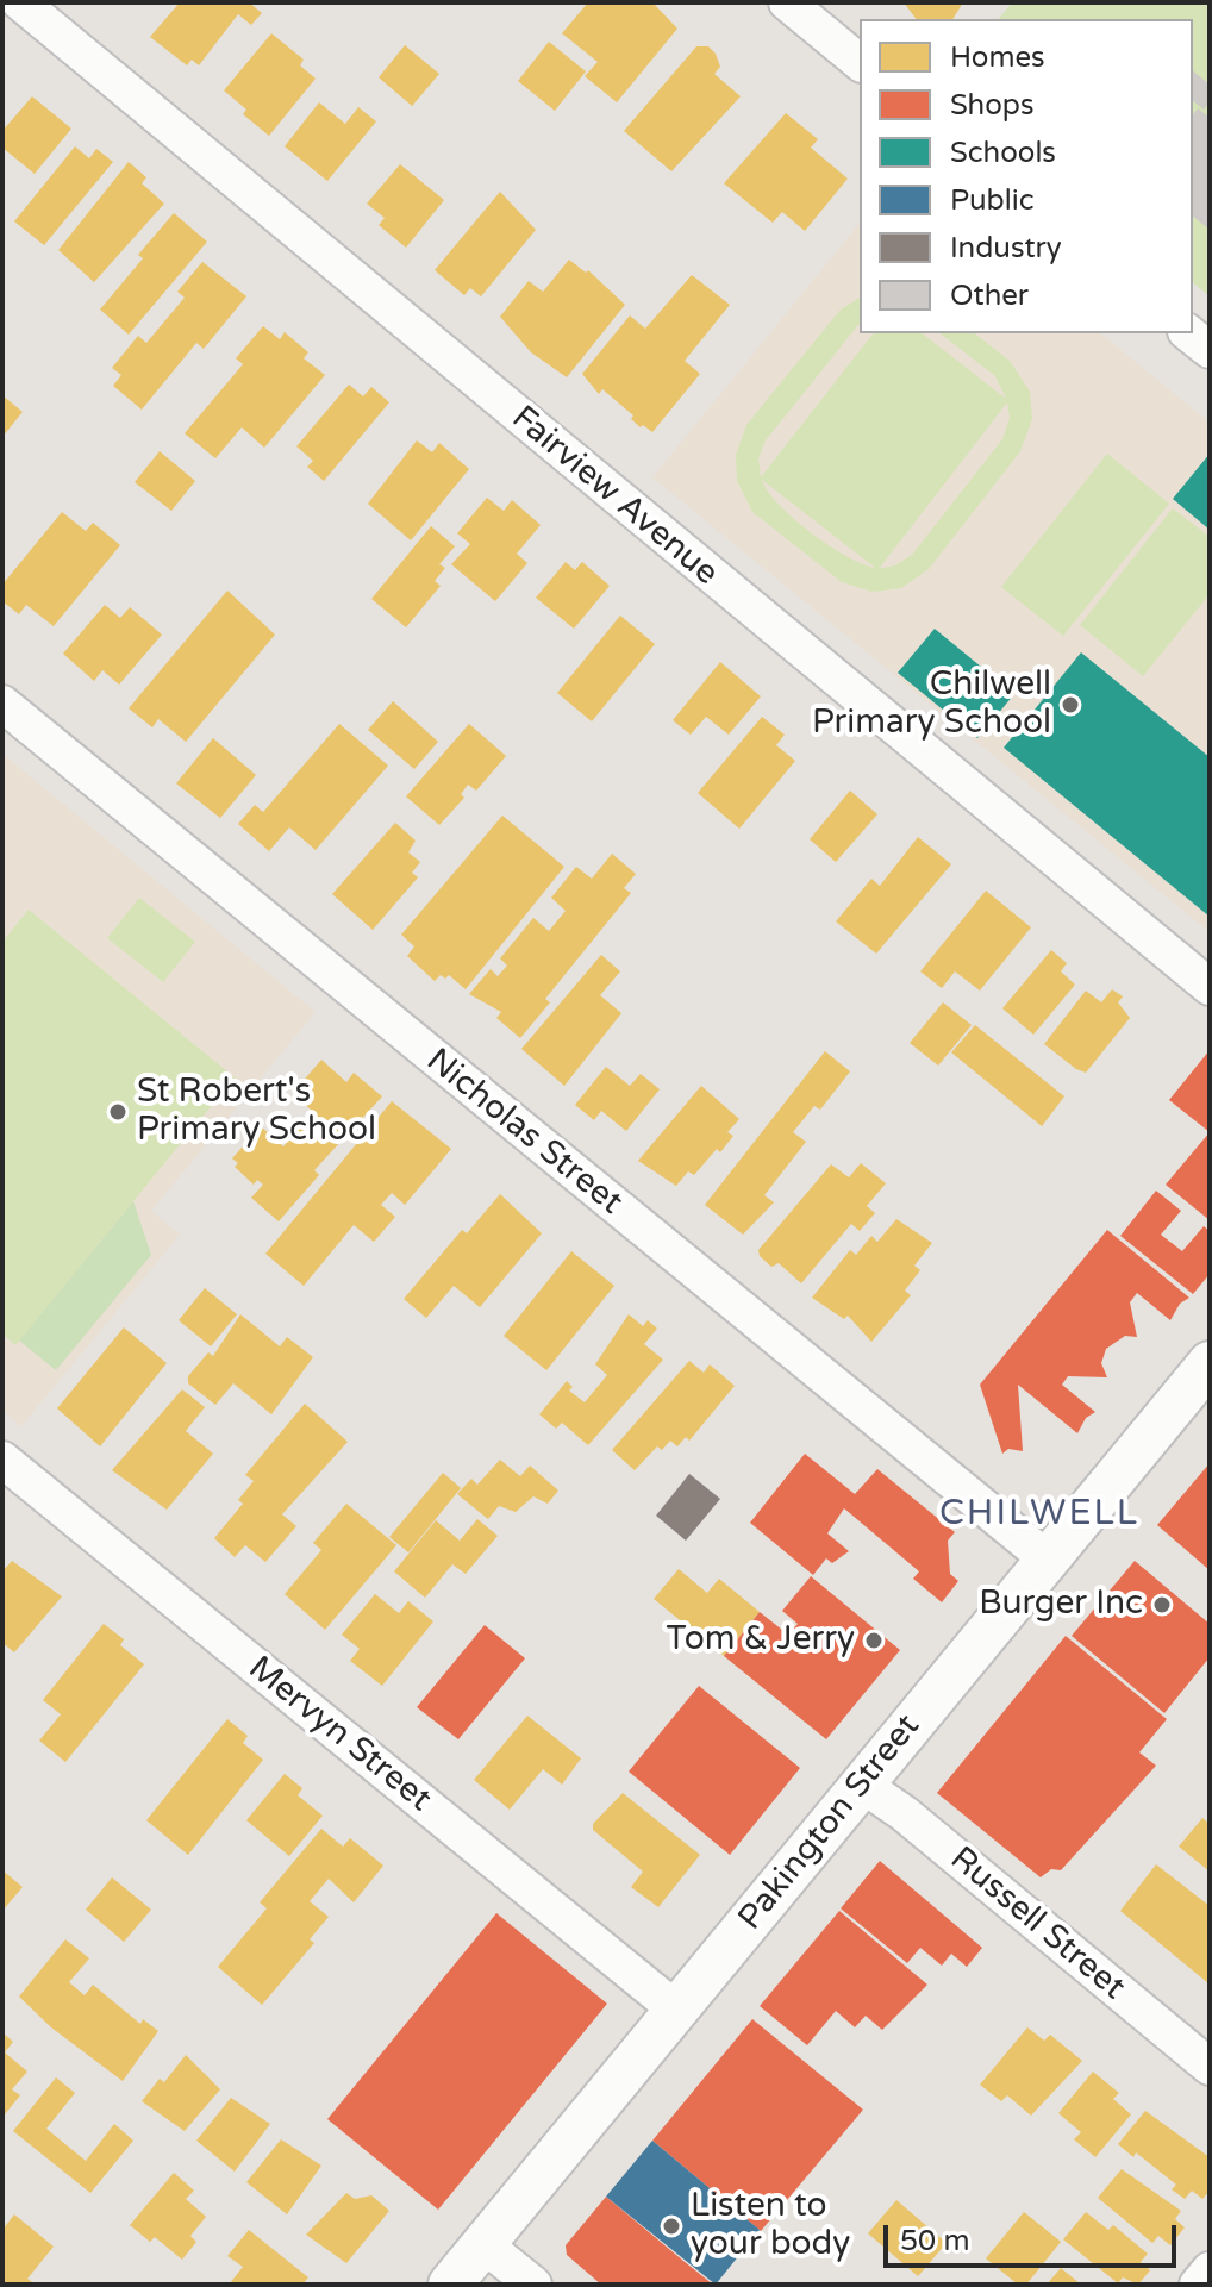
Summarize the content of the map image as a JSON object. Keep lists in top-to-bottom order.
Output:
{
  "streets": {
    "street": [
      "Fairview Avenue",
      "Nicholas Street",
      "Mervyn Street",
      "Pakington Street",
      "Russell Street"
    ]
  },
  "crossings": [
    ["Nicholas Street", "Pakington Street"],
    ["Mervyn Street", "Pakington Street"],
    ["Pakington Street", "Russell Street"]
  ],
  "districts": ["CHILWELL"],
  "places": [
    "Chilwell Primary School",
    "St Robert's Primary School",
    "Burger Inc",
    "Tom & Jerry",
    "Listen to your body"
  ],
  "legend": [
    "Homes",
    "Shops",
    "Schools",
    "Public",
    "Industry",
    "Other"
  ],
  "scale_bar": "50 m"
}
